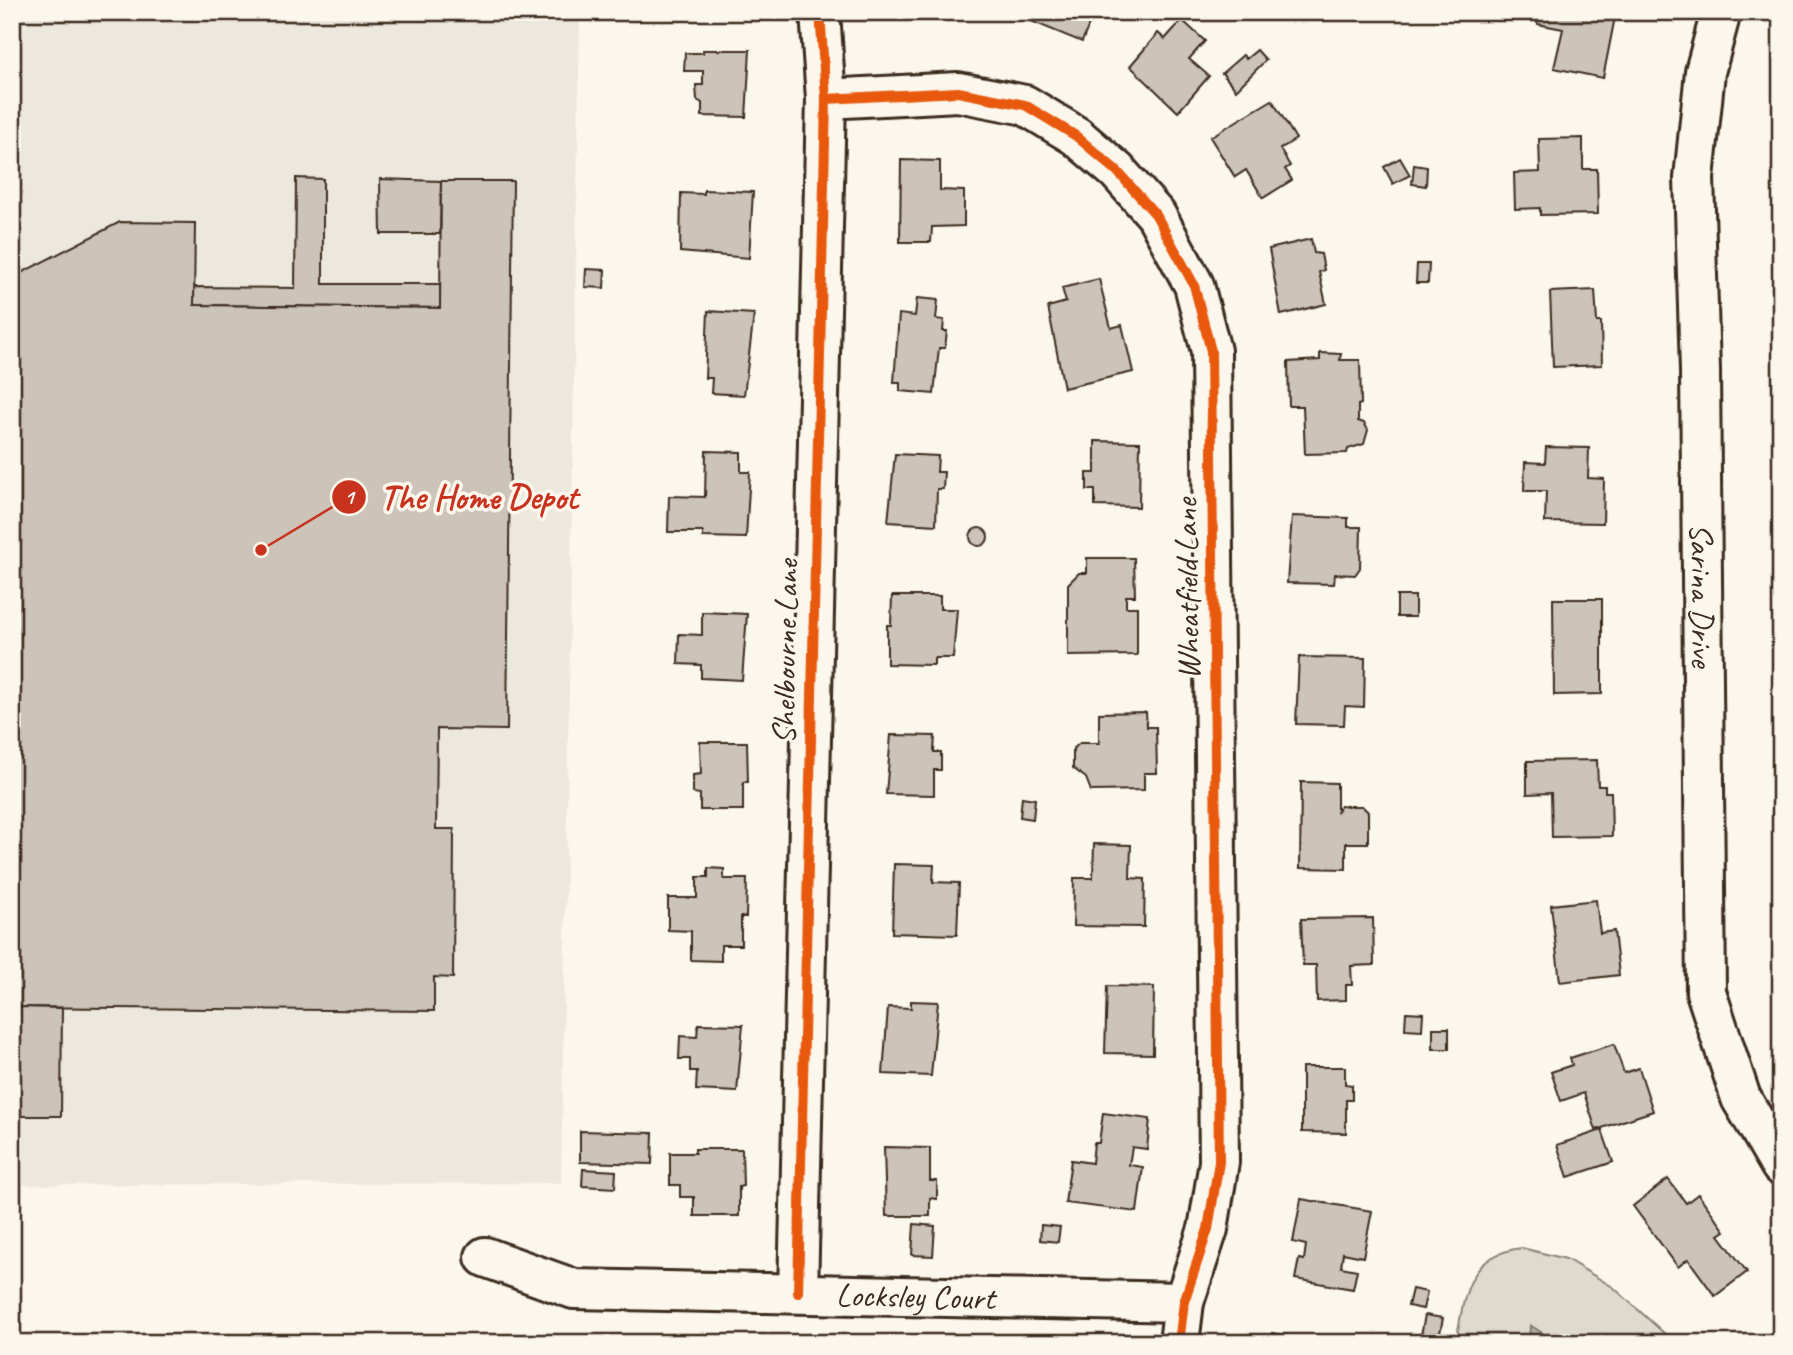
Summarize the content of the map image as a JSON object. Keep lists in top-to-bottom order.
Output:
{
  "streets": {
    "street": [
      "Wheatfield Lane",
      "Sarina Drive",
      "Shelbourne Lane",
      "Locksley Court"
    ]
  },
  "crossings": [
    ["Wheatfield Lane", "Shelbourne Lane"],
    ["Wheatfield Lane", "Locksley Court"],
    ["Shelbourne Lane", "Locksley Court"]
  ],
  "places": ["The Home Depot"]
}
